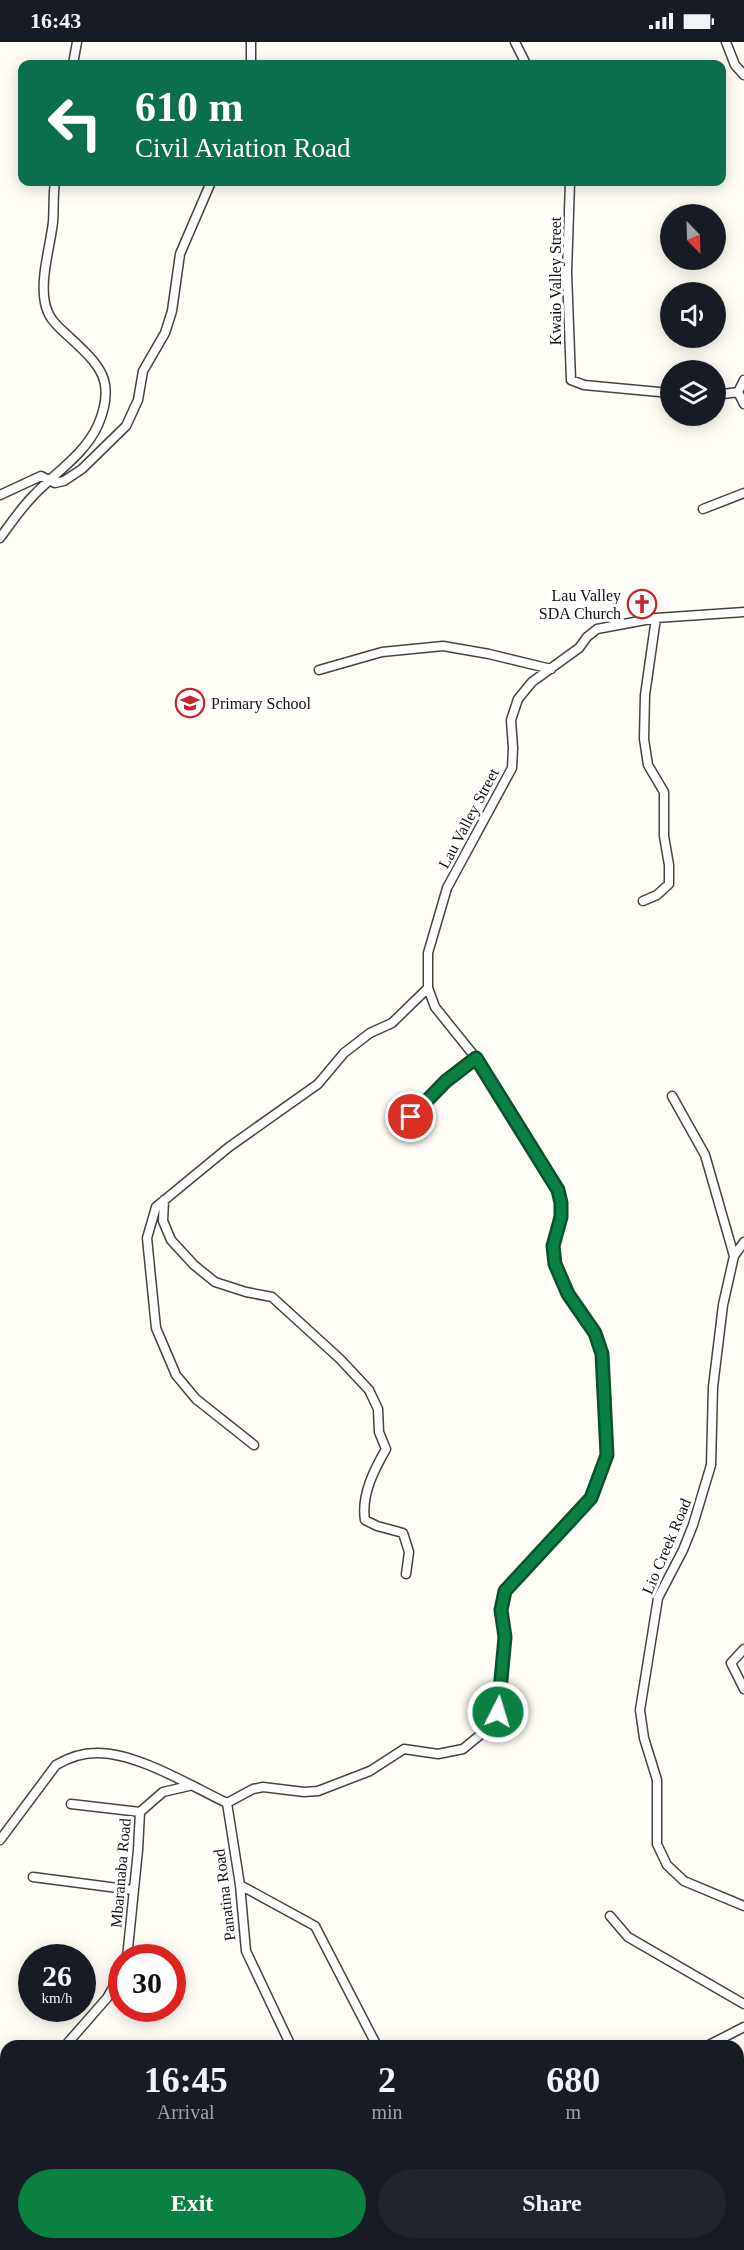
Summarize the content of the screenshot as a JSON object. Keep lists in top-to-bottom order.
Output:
{
  "streets": {
    "street": [
      "Kwaio Valley Street",
      "Lau Valley Street",
      "Lio Creek Road",
      "Mbaranaba Road",
      "Panatina Road"
    ]
  },
  "places": {
    "church": ["Lau Valley SDA Church"],
    "school or university": ["Primary School"]
  },
  "north": "bottom right",
  "page": {
    "status": "16:43",
    "turn": ["610 m", "Civil Aviation Road"],
    "speed": "26 km/h",
    "limit": "30",
    "eta": [
      "16:45",
      "Arrival",
      "2",
      "min",
      "680",
      "m"
    ],
    "buttons": ["Exit", "Share"]
  }
}
